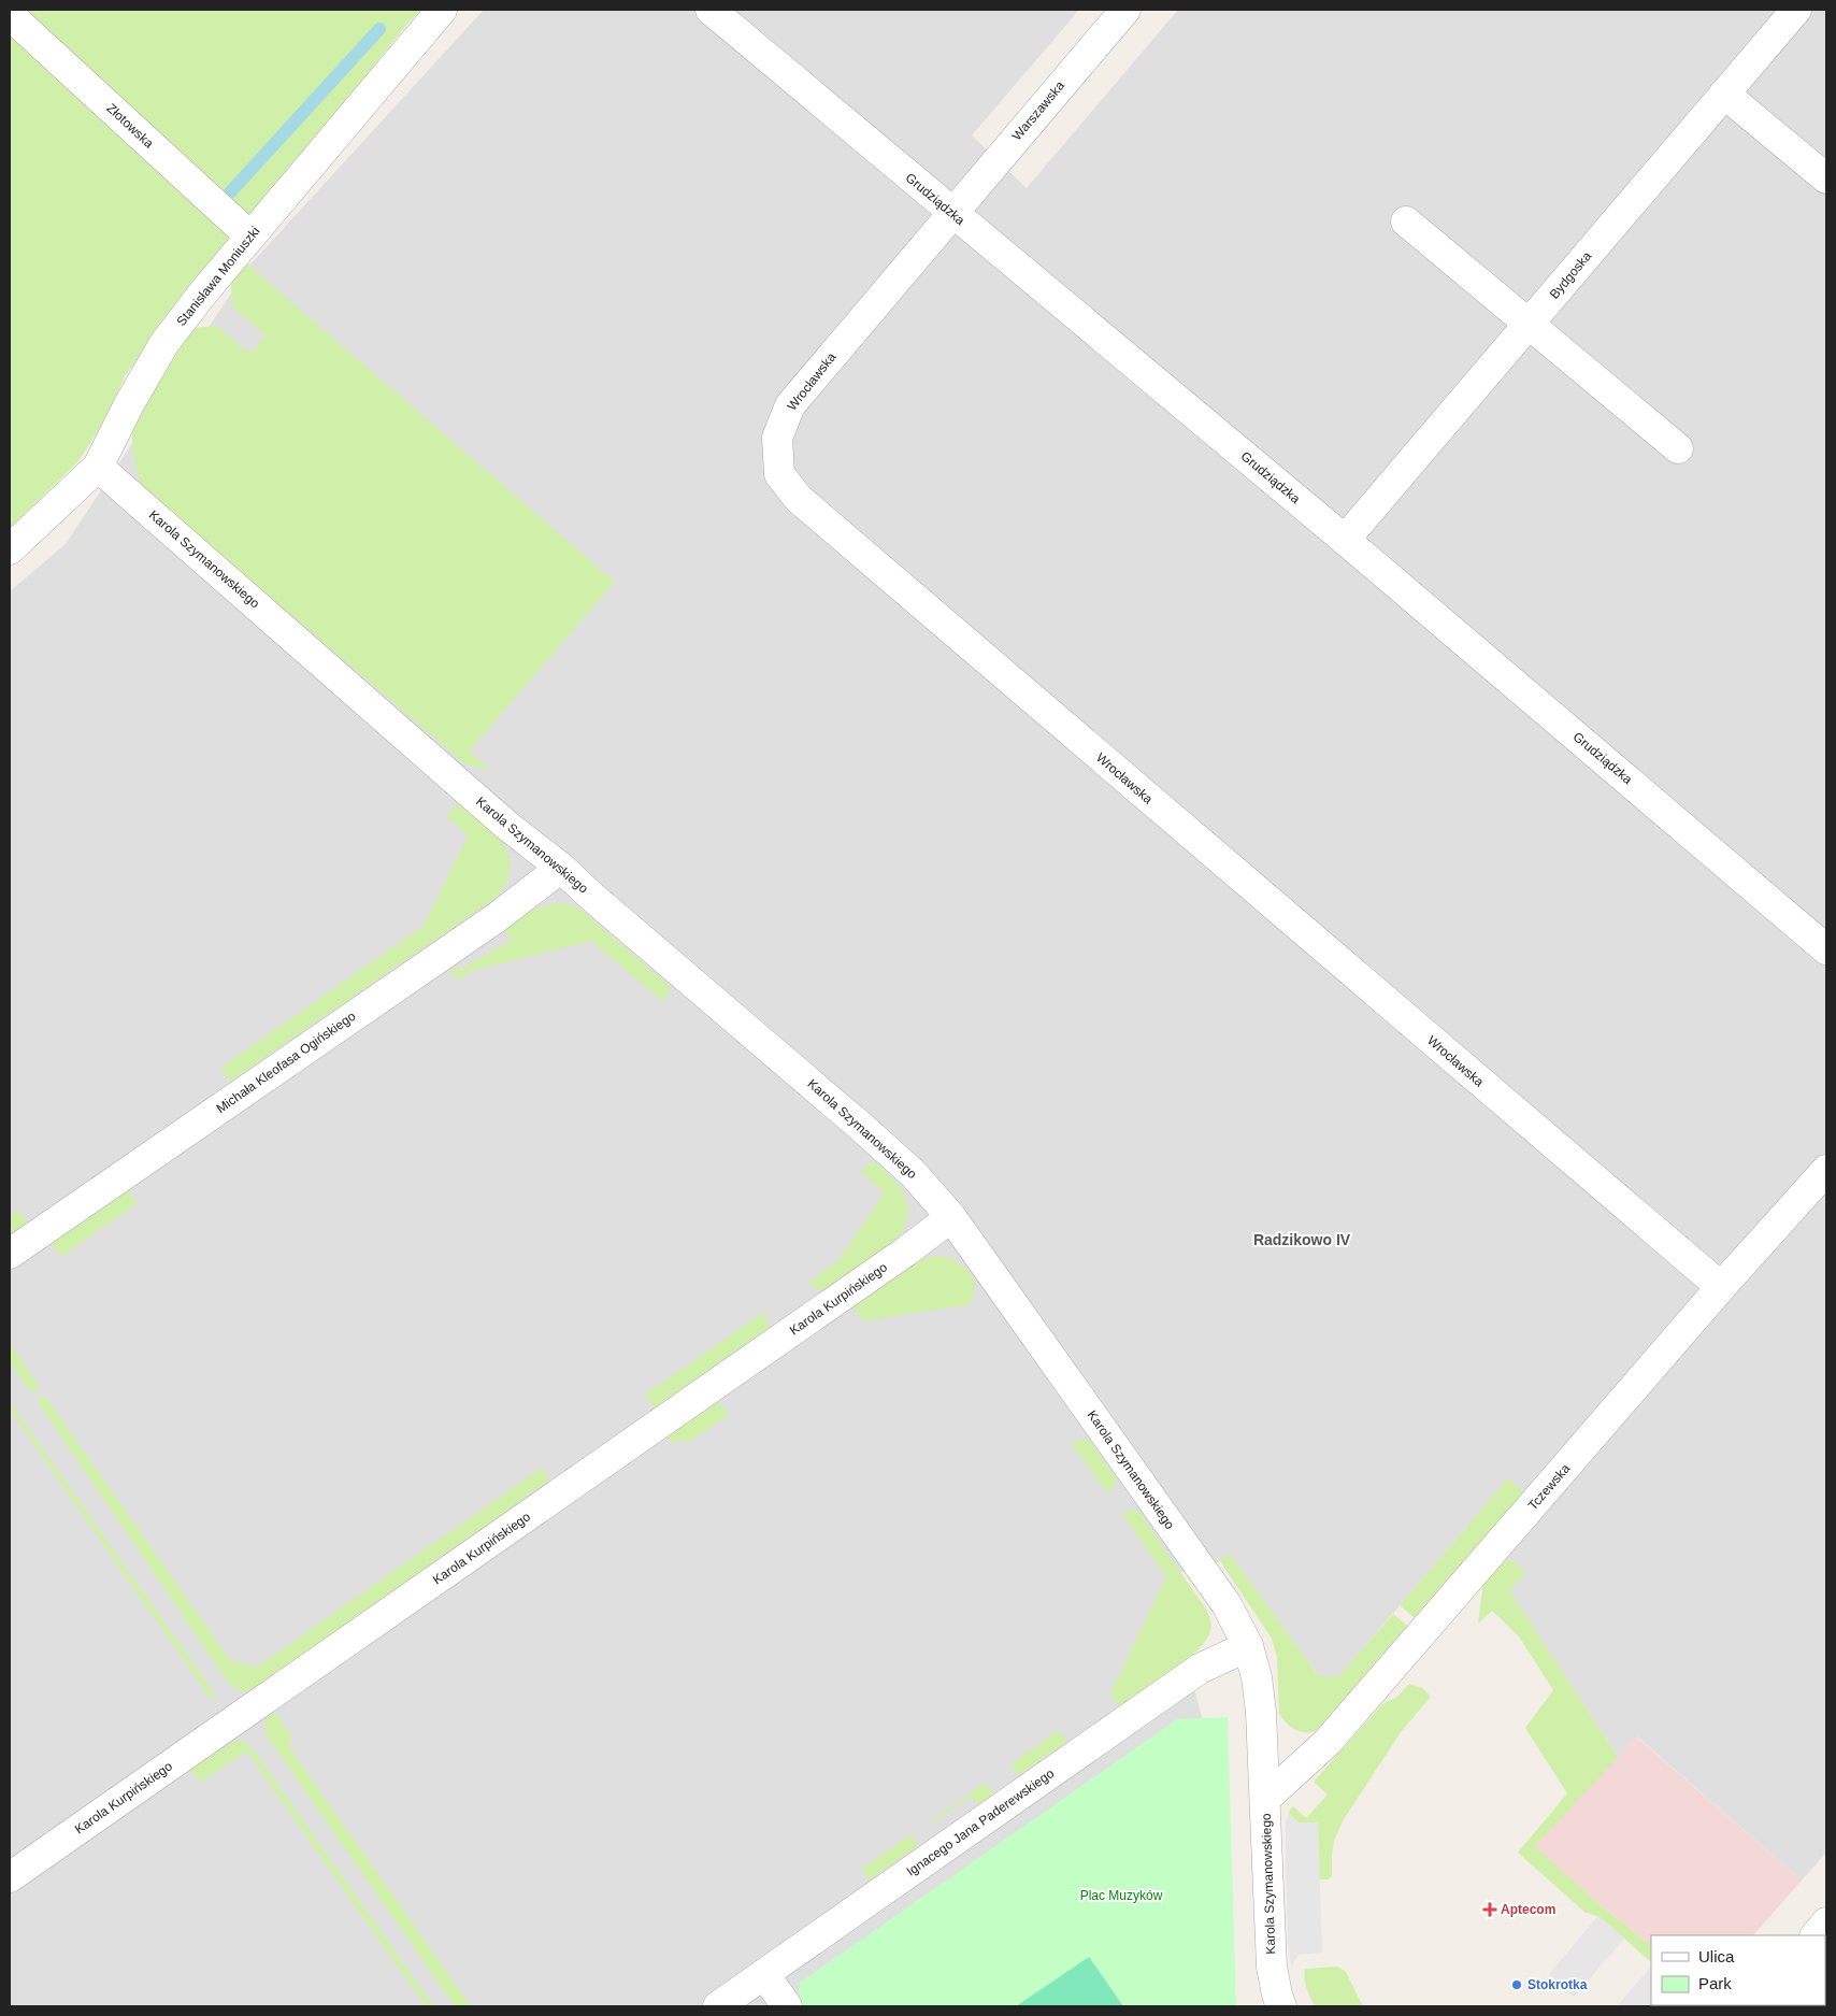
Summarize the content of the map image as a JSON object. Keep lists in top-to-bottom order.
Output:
{
  "streets": {
    "street": [
      "Warszawska",
      "Złotowska",
      "Grudziądzka",
      "Bydgoska",
      "Stanisława Moniuszki",
      "Wrocławska",
      "Karola Szymanowskiego",
      "Michała Kleofasa Ogińskiego",
      "Karola Kurpińskiego",
      "Tczewska",
      "Ignacego Jana Paderewskiego"
    ]
  },
  "crossings": [
    ["Warszawska", "Grudziądzka"],
    ["Warszawska", "Wrocławska"],
    ["Złotowska", "Stanisława Moniuszki"],
    ["Grudziądzka", "Bydgoska"],
    ["Grudziądzka", "Wrocławska"],
    ["Stanisława Moniuszki", "Karola Szymanowskiego"],
    ["Wrocławska", "Tczewska"],
    ["Karola Szymanowskiego", "Michała Kleofasa Ogińskiego"],
    ["Karola Szymanowskiego", "Karola Kurpińskiego"],
    ["Karola Szymanowskiego", "Tczewska"],
    ["Karola Szymanowskiego", "Ignacego Jana Paderewskiego"]
  ],
  "districts": ["Radzikowo IV"],
  "parks": ["Plac Muzyków"],
  "places": {
    "health": ["Aptecom"],
    "other": ["Stokrotka"]
  },
  "legend": ["Ulica", "Park"]
}
